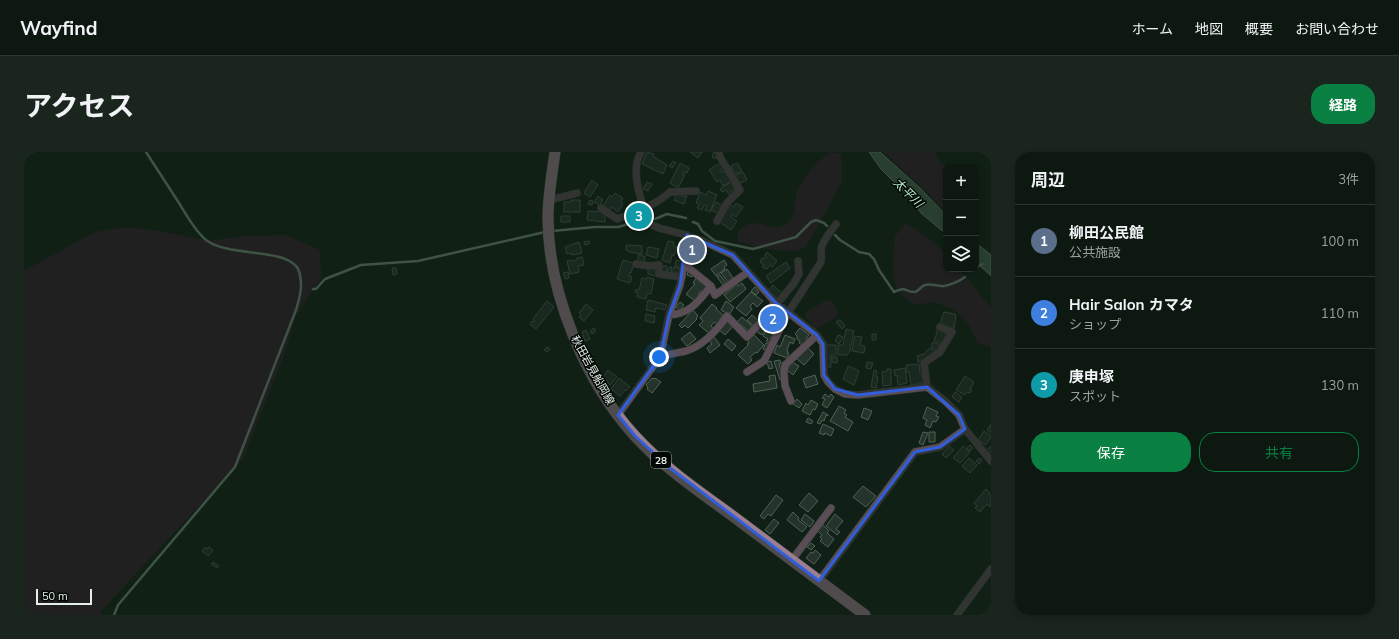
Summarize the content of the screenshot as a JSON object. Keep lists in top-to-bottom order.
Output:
{
  "streets": {
    "main road": ["秋田岩見船岡線", "28"]
  },
  "water": ["太平川"],
  "scale_bar": "50 m",
  "page": {
    "header": "Wayfind",
    "nav": [
      "ホーム",
      "地図",
      "概要",
      "お問い合わせ"
    ],
    "title": "アクセス",
    "buttons": [
      "経路",
      ["保存", "共有"]
    ],
    "heading": ["周辺", "3件"],
    "map_buttons": ["+", "−"],
    "pins": ["3", "1", "2"],
    "list": [
      {
        "mark": "1",
        "name": "柳田公民館",
        "note": "公共施設",
        "value": "100 m"
      },
      {
        "mark": "2",
        "name": "Hair Salon カマタ",
        "note": "ショップ",
        "value": "110 m"
      },
      {
        "mark": "3",
        "name": "庚申塚",
        "note": "スポット",
        "value": "130 m"
      }
    ],
    "scale": "50 m"
  }
}
